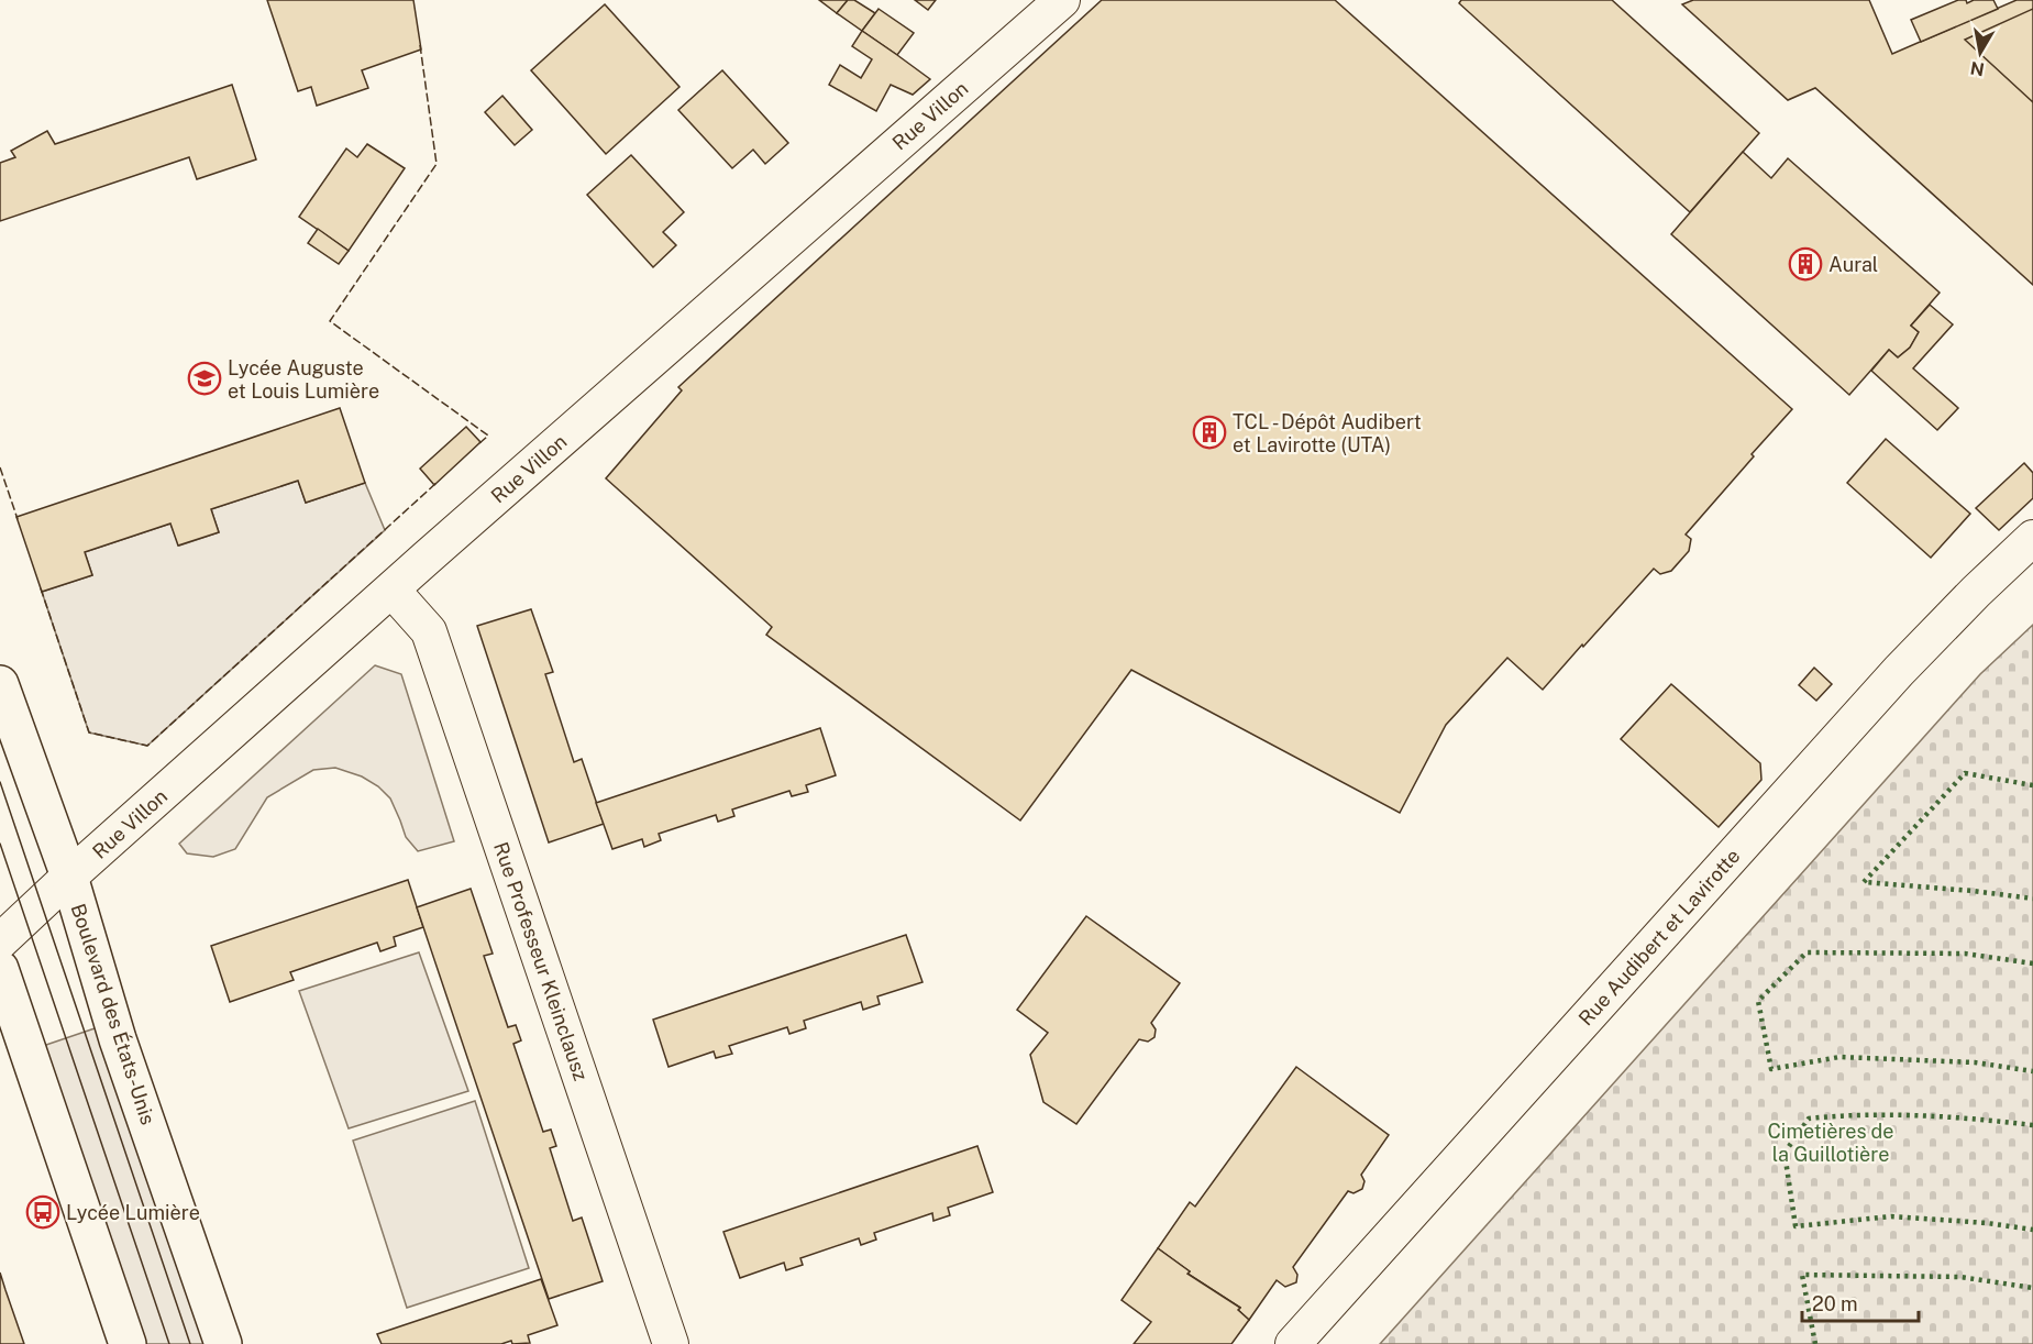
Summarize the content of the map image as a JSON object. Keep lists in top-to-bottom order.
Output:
{
  "streets": {
    "main road": ["Boulevard des États-Unis"],
    "street": ["Rue Villon", "Rue Audibert et Lavirotte", "Rue Professeur Kleinclausz"]
  },
  "crossings": [
    ["Rue Villon", "Rue Professeur Kleinclausz"],
    ["Rue Villon", "Boulevard des États-Unis"]
  ],
  "parks": ["Cimetières de la Guillotière"],
  "places": {
    "building": ["Aural", "TCL - Dépôt Audibert et Lavirotte (UTA)"],
    "school or university": ["Lycée Auguste et Louis Lumière"],
    "bus stop": ["Lycée Lumière"]
  },
  "scale_bar": "20 m",
  "north": "bottom"
}
